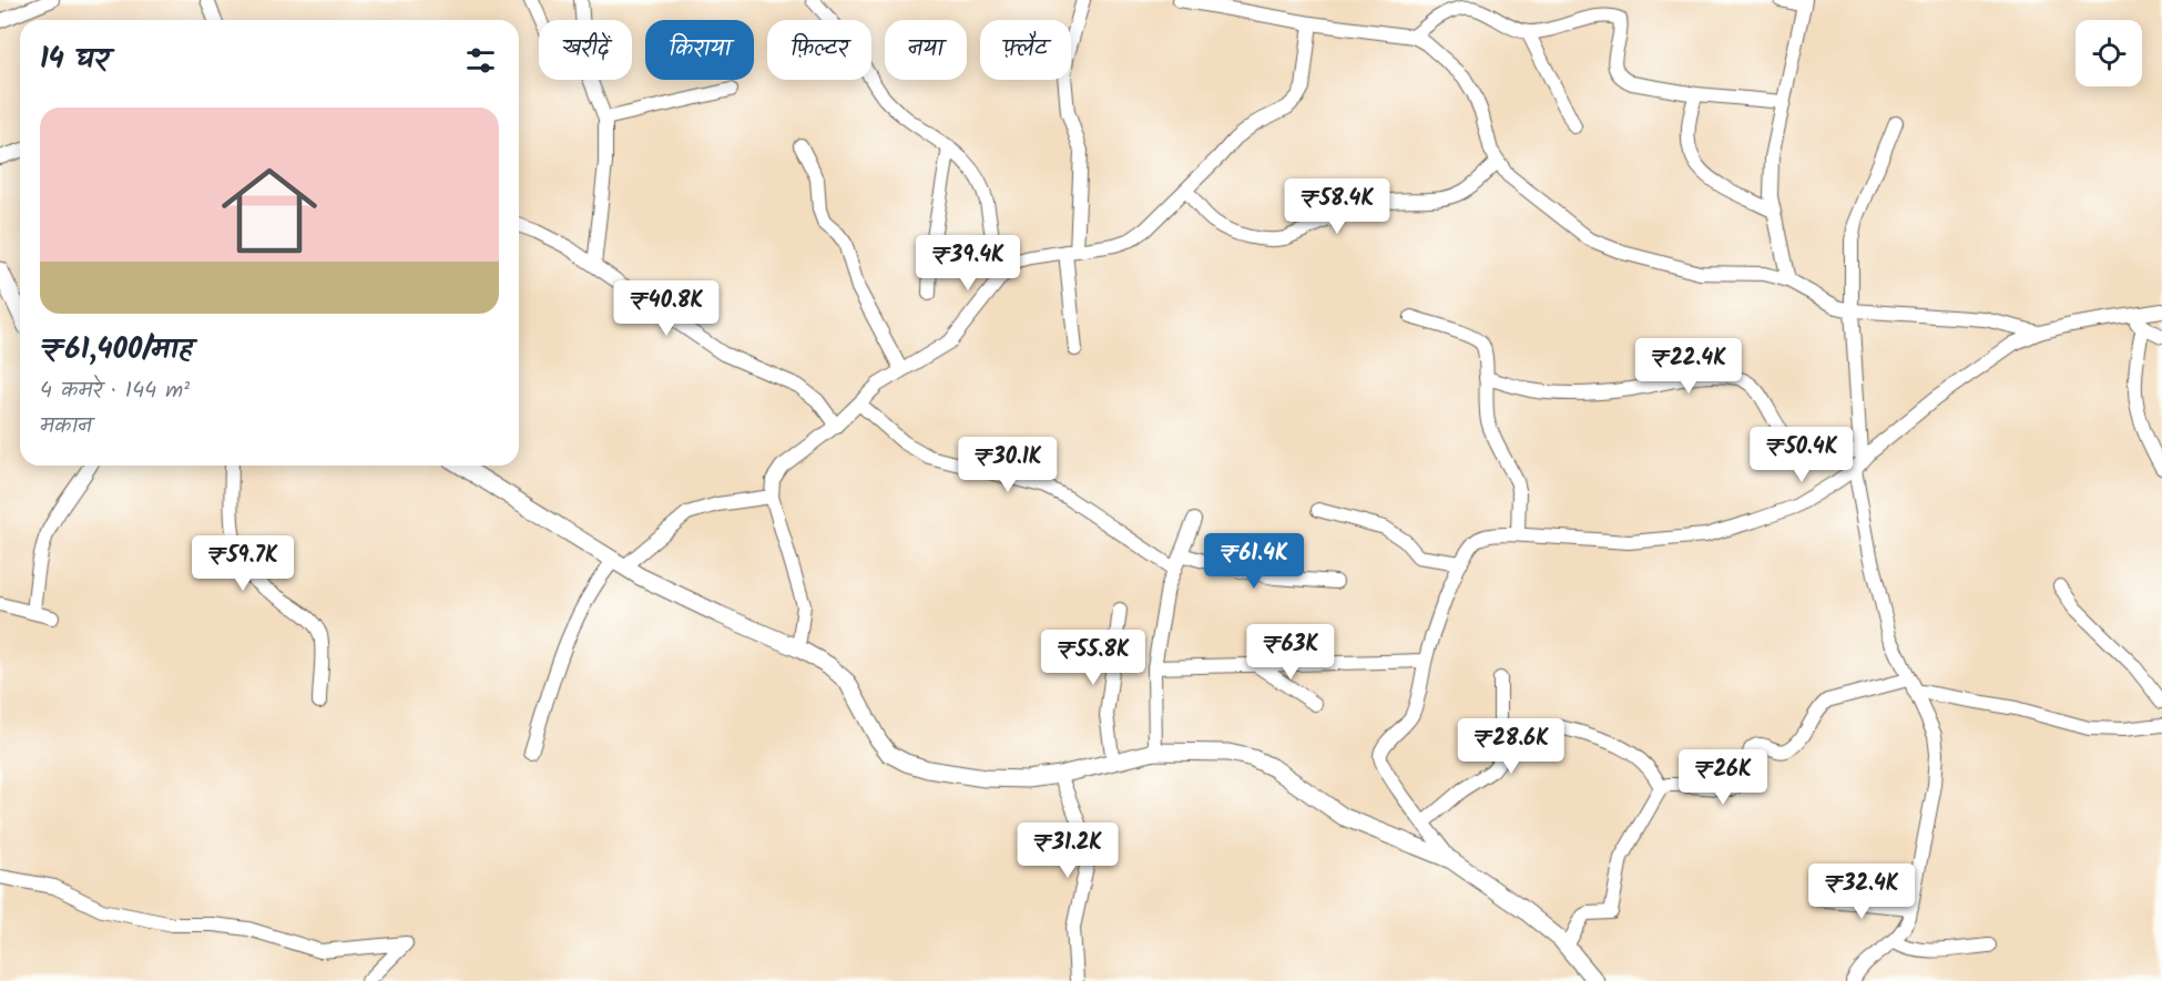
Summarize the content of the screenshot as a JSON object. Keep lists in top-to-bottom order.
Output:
{
  "page": {
    "chip": [
      "खरीदें",
      "किराया",
      "फ़िल्टर",
      "नया",
      "फ़्लैट"
    ],
    "heading": "14 घर",
    "list": [
      {
        "name": "₹61,400/माह",
        "note": "4 कमरे · 144 m² · मकान"
      }
    ],
    "price": [
      "₹58.4K",
      "₹39.4K",
      "₹40.8K",
      "₹22.4K",
      "₹50.4K",
      "₹30.1K",
      "₹61.4K",
      "₹59.7K",
      "₹63K",
      "₹55.8K",
      "₹28.6K",
      "₹26K",
      "₹31.2K",
      "₹32.4K"
    ]
  }
}
